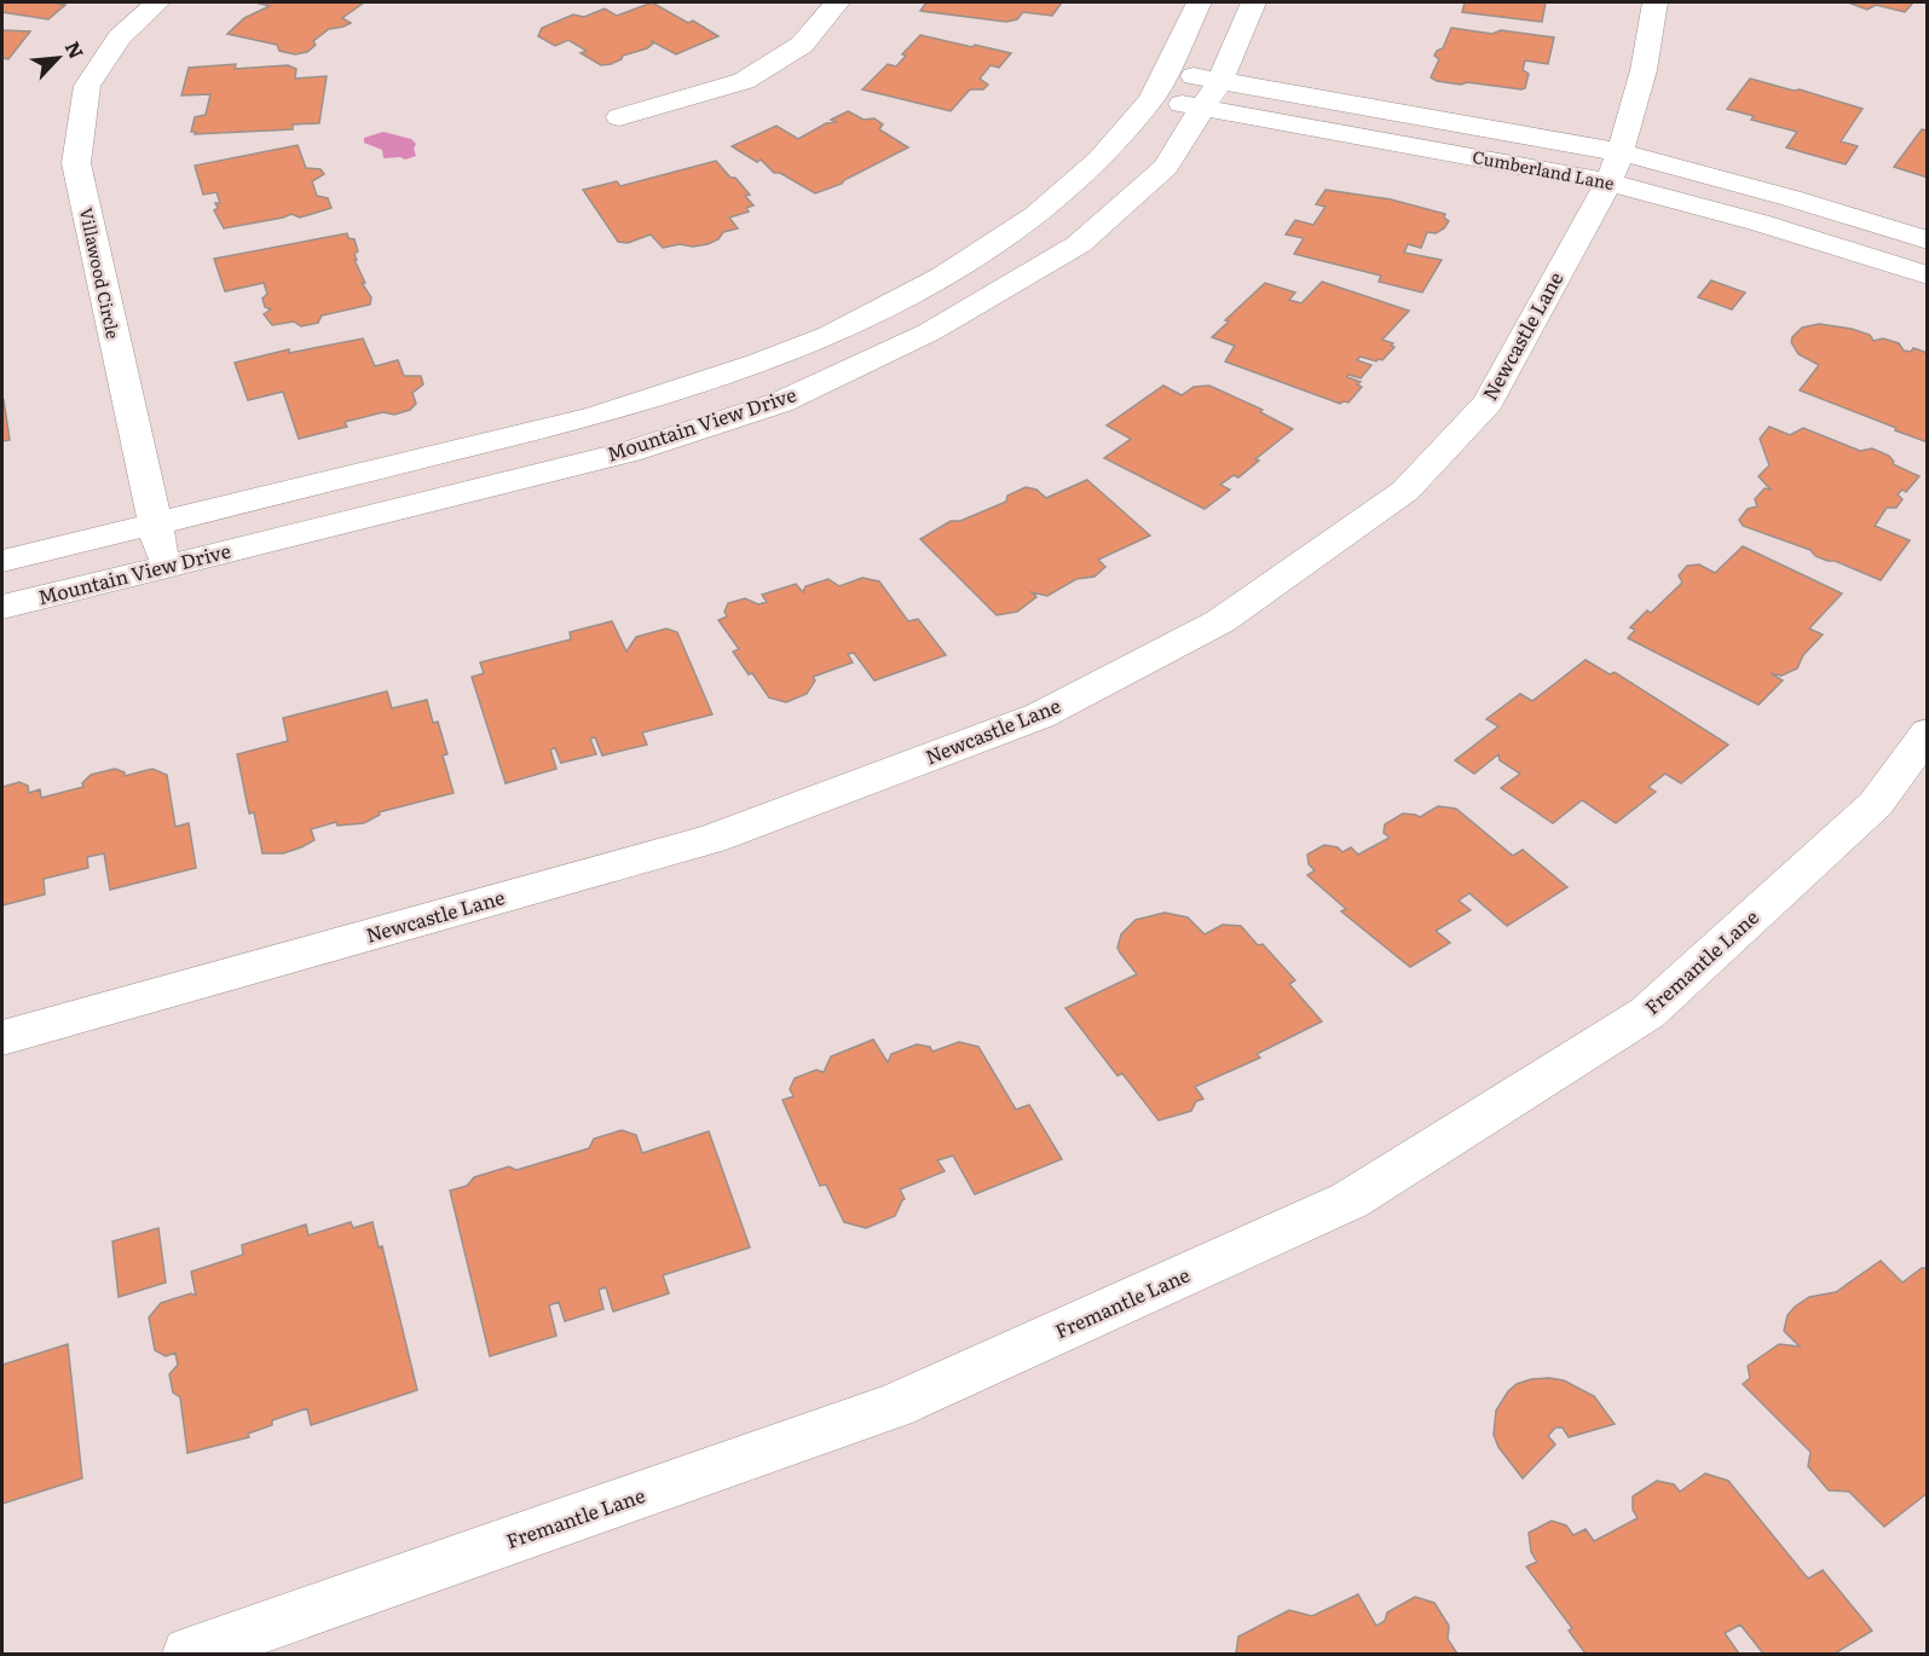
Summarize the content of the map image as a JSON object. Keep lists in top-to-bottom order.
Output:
{
  "streets": {
    "street": [
      "Cumberland Lane",
      "Villawood Circle",
      "Newcastle Lane",
      "Mountain View Drive",
      "Fremantle Lane"
    ]
  },
  "crossings": [
    ["Cumberland Lane", "Newcastle Lane"],
    ["Cumberland Lane", "Mountain View Drive"],
    ["Villawood Circle", "Mountain View Drive"]
  ],
  "north": "top right"
}
